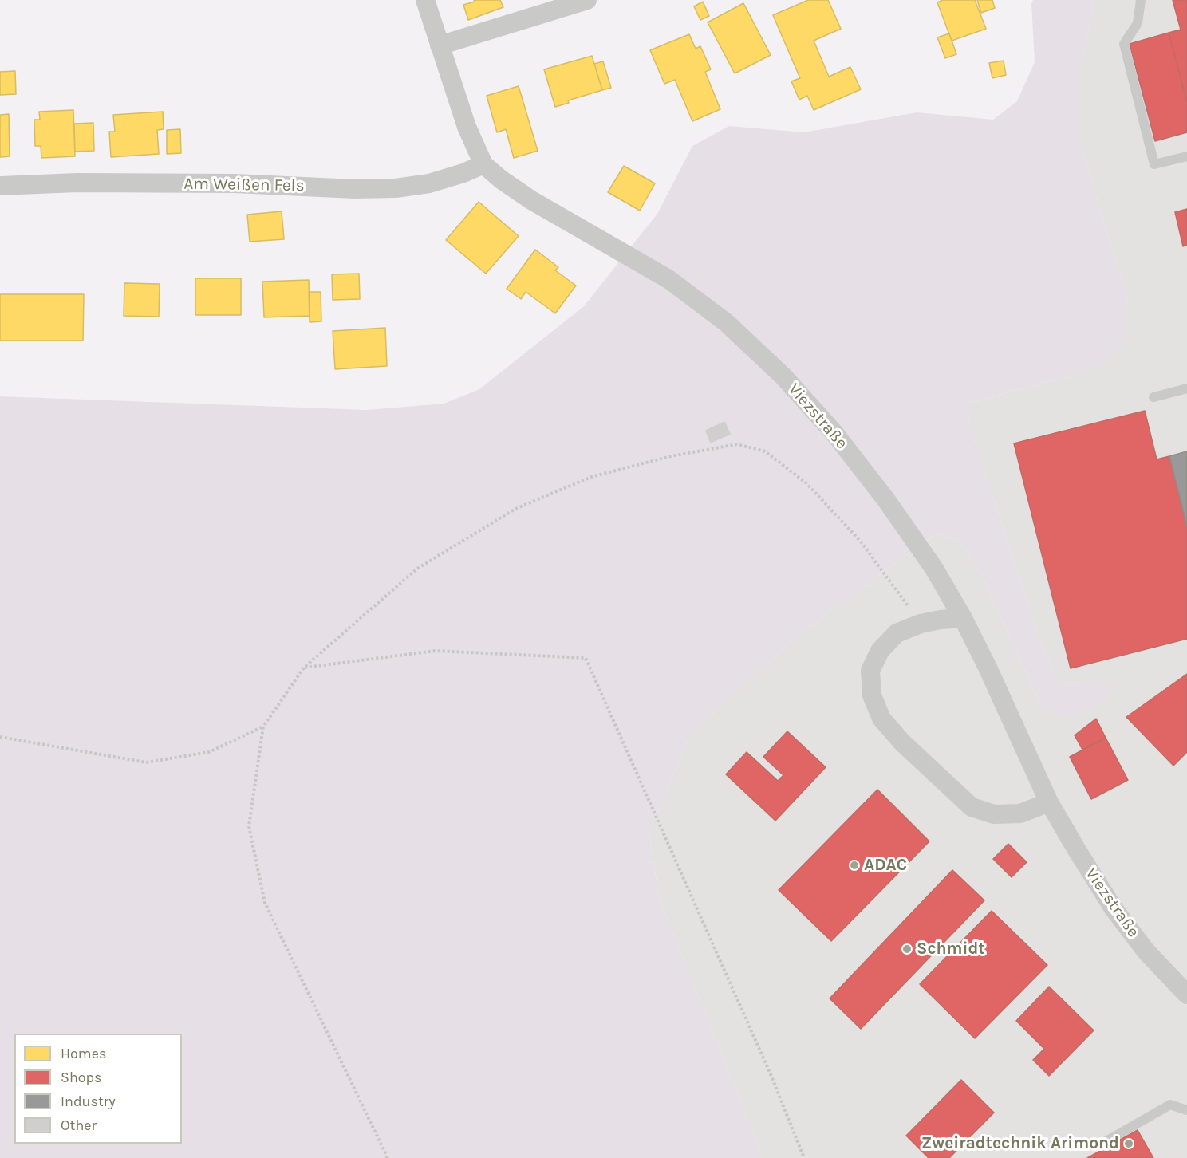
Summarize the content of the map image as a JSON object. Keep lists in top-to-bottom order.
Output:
{
  "streets": {
    "street": ["Am Weißen Fels", "Viezstraße"]
  },
  "crossings": [
    ["Am Weißen Fels", "Viezstraße"]
  ],
  "places": ["ADAC", "Schmidt", "Zweiradtechnik Arimond"],
  "legend": [
    "Homes",
    "Shops",
    "Industry",
    "Other"
  ]
}
